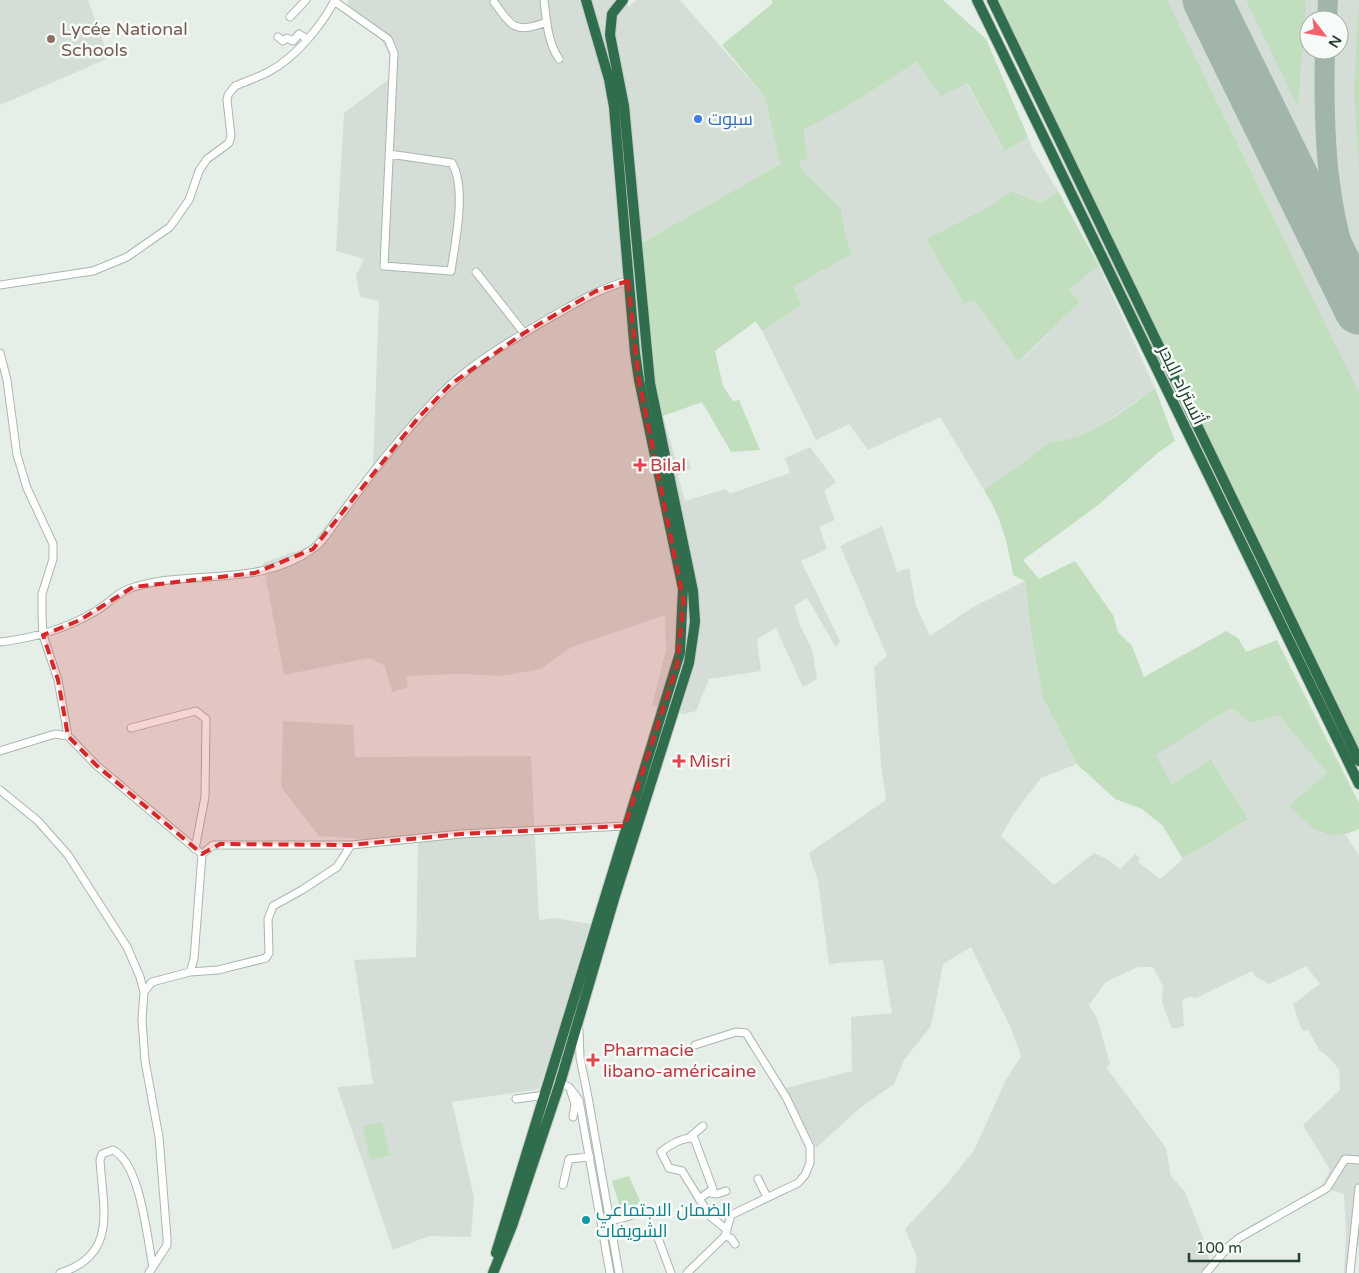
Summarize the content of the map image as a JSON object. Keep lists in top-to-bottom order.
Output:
{
  "streets": {
    "highway": ["أتستراد البحر"]
  },
  "places": {
    "other": ["Lycée National Schools", "سبوت", "الضمان الاجتماعي الشويفات"],
    "health": ["Bilal", "Misri", "Pharmacie libano-américaine"]
  },
  "scale_bar": "100 m",
  "north": "bottom right"
}
